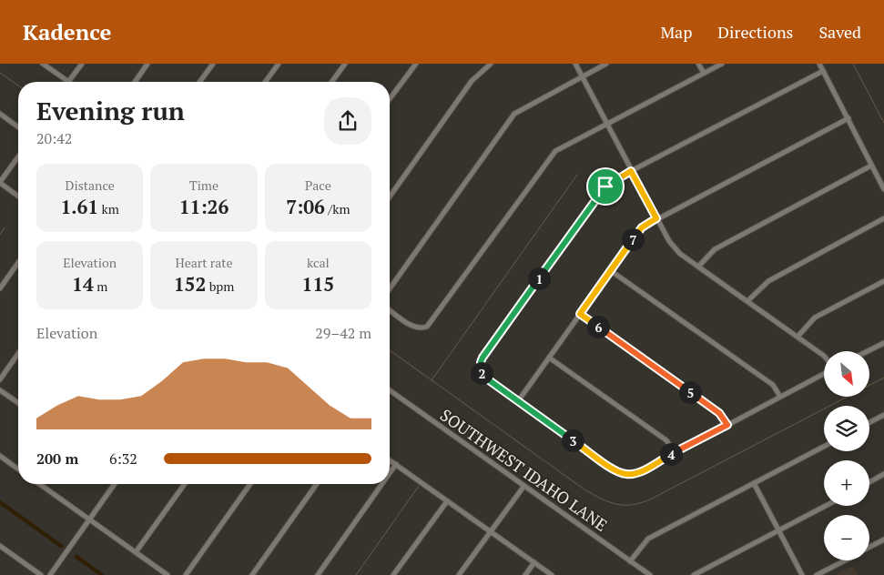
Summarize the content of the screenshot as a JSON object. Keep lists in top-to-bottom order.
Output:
{
  "streets": {
    "street": ["SOUTHWEST IDAHO LANE"]
  },
  "north": "bottom right",
  "page": {
    "header": "Kadence",
    "nav": ["Map", "Directions", "Saved"],
    "heading": ["Evening run", "20:42"],
    "stats": [
      ["Distance", "1.61 km"],
      ["Time", "11:26"],
      ["Pace", "7:06 /km"],
      ["Elevation", "14 m"],
      ["Heart rate", "152 bpm"],
      ["kcal", "115"]
    ],
    "pins": [
      "7",
      "1",
      "6",
      "2",
      "5",
      "3",
      "4"
    ],
    "chart": ["Elevation", "29–42 m"],
    "map_buttons": ["+", "−"],
    "list": [
      {
        "name": "200 m",
        "note": "6:32"
      }
    ]
  }
}
